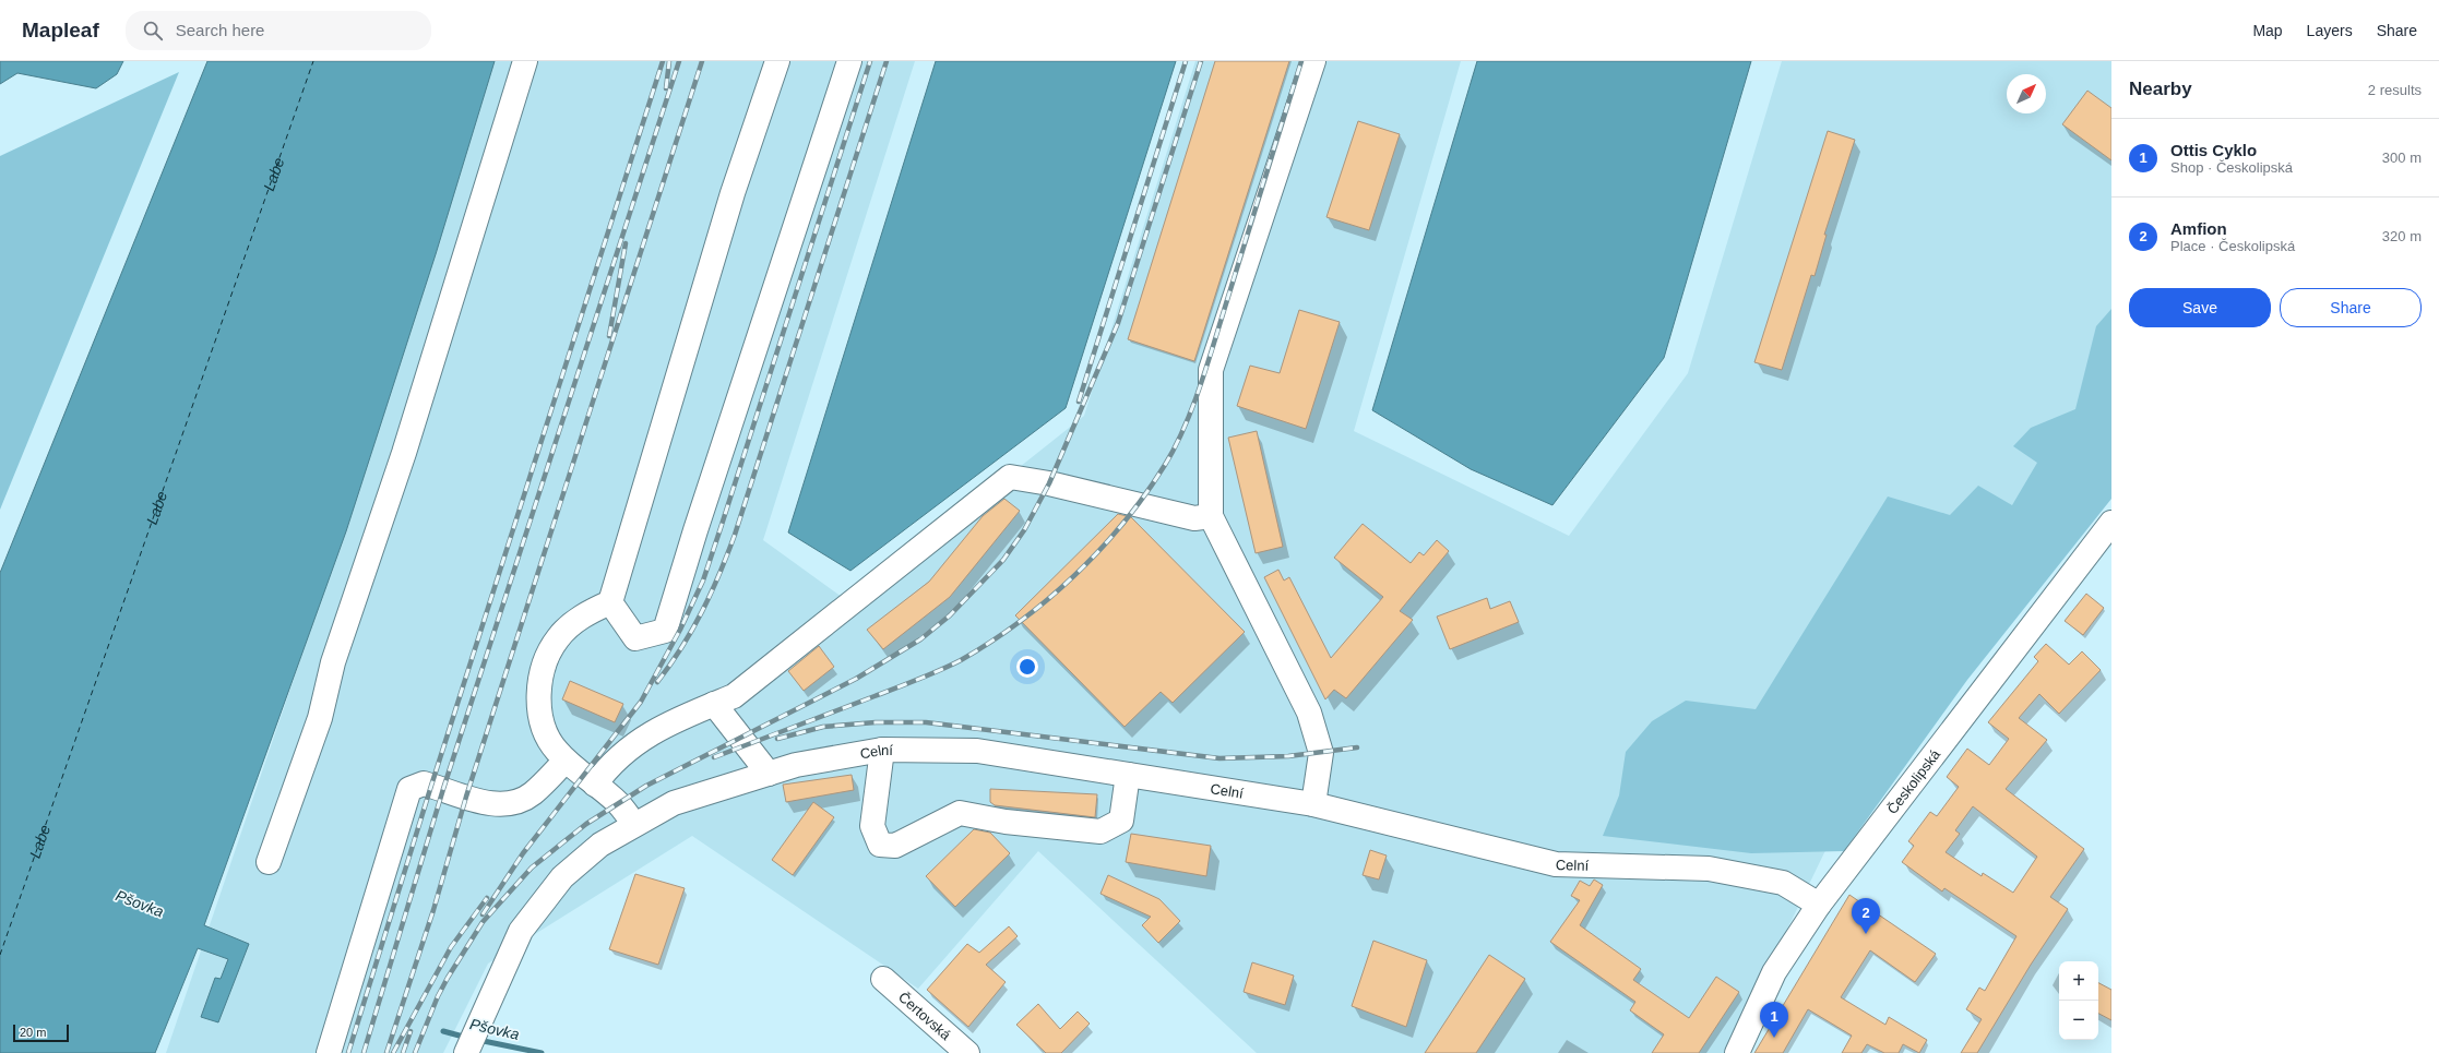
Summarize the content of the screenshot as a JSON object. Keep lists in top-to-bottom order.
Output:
{
  "streets": {
    "street": ["Celní", "Českolipská", "Čertovská"]
  },
  "crossings": [
    ["Celní", "Českolipská"]
  ],
  "water": ["Labe", "Pšovka"],
  "scale_bar": "20 m",
  "north": "top right",
  "page": {
    "header": "Mapleaf",
    "search": "Search here",
    "nav": ["Map", "Layers", "Share"],
    "heading": ["Nearby", "2 results"],
    "list": [
      {
        "mark": "1",
        "name": "Ottis Cyklo",
        "note": "Shop · Českolipská",
        "value": "300 m"
      },
      {
        "mark": "2",
        "name": "Amfion",
        "note": "Place · Českolipská",
        "value": "320 m"
      }
    ],
    "buttons": ["Save", "Share"],
    "pins": ["2", "1"],
    "map_buttons": ["+", "−"],
    "scale": "20 m"
  }
}
